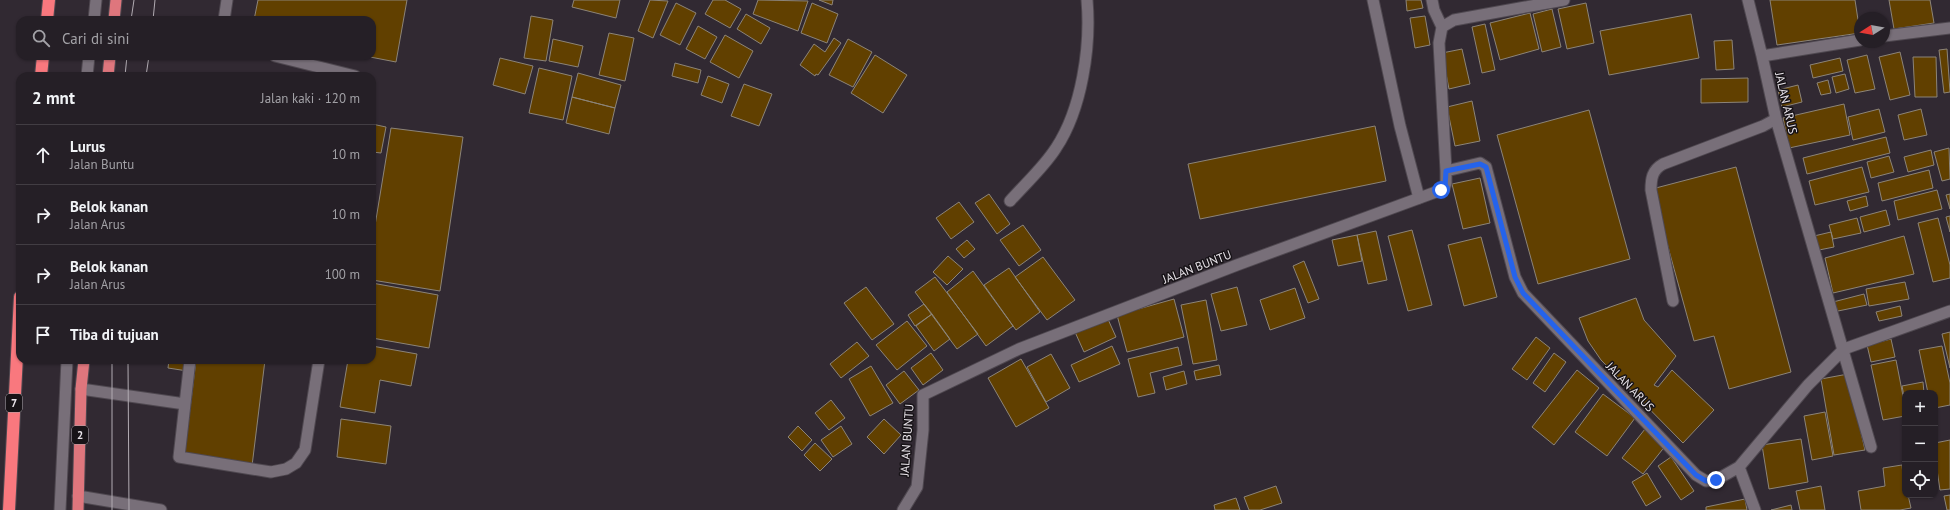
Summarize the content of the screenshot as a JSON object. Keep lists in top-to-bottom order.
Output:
{
  "streets": {
    "highway": ["7", "2"],
    "street": ["JALAN ARUS", "JALAN BUNTU"]
  },
  "crossings": [
    ["JALAN ARUS", "JALAN BUNTU"]
  ],
  "north": "left",
  "page": {
    "search": "Cari di sini",
    "heading": ["2 mnt", "Jalan kaki · 120 m"],
    "list": [
      ["Lurus", "Jalan Buntu", "10 m"],
      ["Belok kanan", "Jalan Arus", "10 m"],
      ["Belok kanan", "Jalan Arus", "100 m"],
      "Tiba di tujuan"
    ],
    "map_buttons": ["+", "−"]
  }
}
